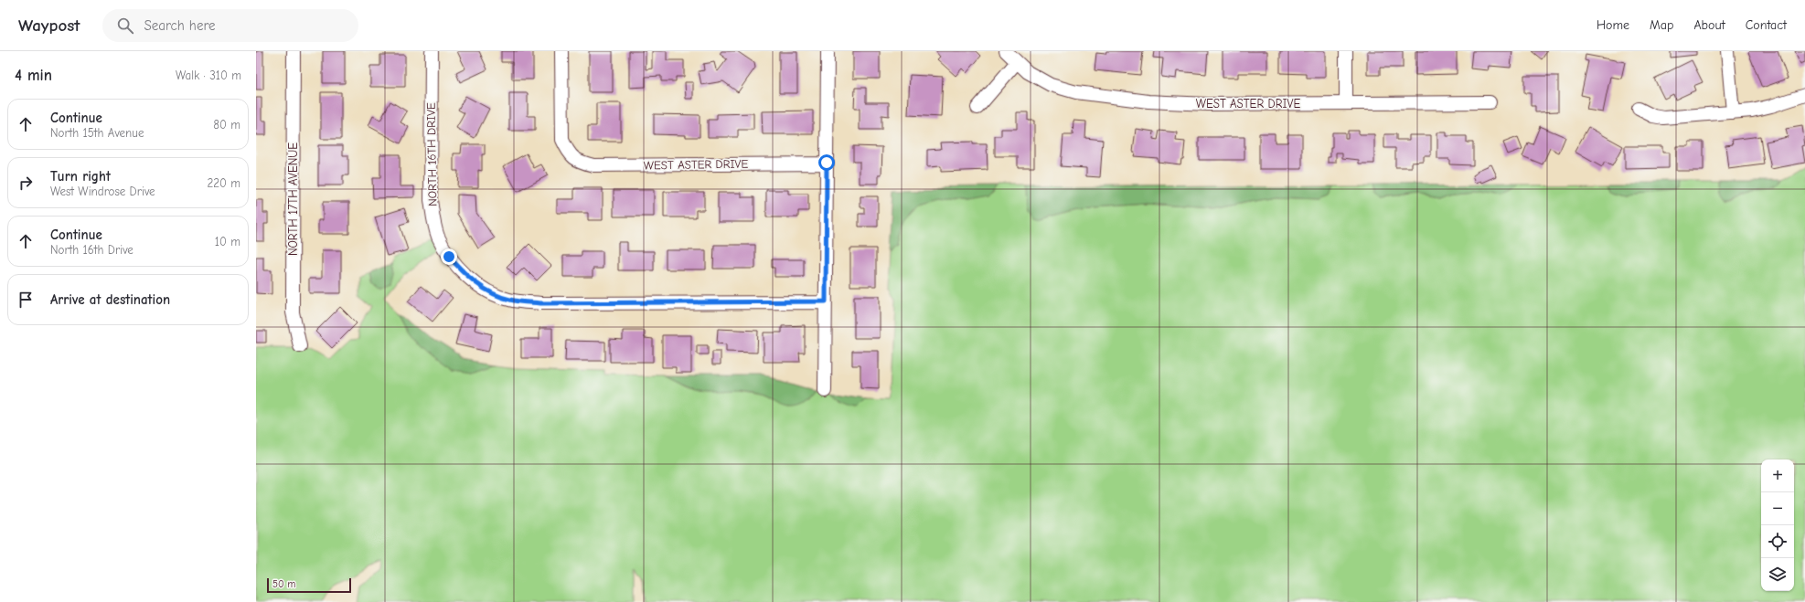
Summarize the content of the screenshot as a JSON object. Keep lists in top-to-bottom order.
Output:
{
  "streets": {
    "street": ["WEST ASTER DRIVE", "NORTH 16TH DRIVE", "NORTH 17TH AVENUE"]
  },
  "scale_bar": "50 m",
  "page": {
    "header": "Waypost",
    "search": "Search here",
    "nav": [
      "Home",
      "Map",
      "About",
      "Contact"
    ],
    "heading": ["4 min", "Walk · 310 m"],
    "list": [
      ["Continue", "North 15th Avenue", "80 m"],
      ["Turn right", "West Windrose Drive", "220 m"],
      ["Continue", "North 16th Drive", "10 m"],
      "Arrive at destination"
    ],
    "map_buttons": ["+", "−"],
    "scale": "50 m"
  }
}
